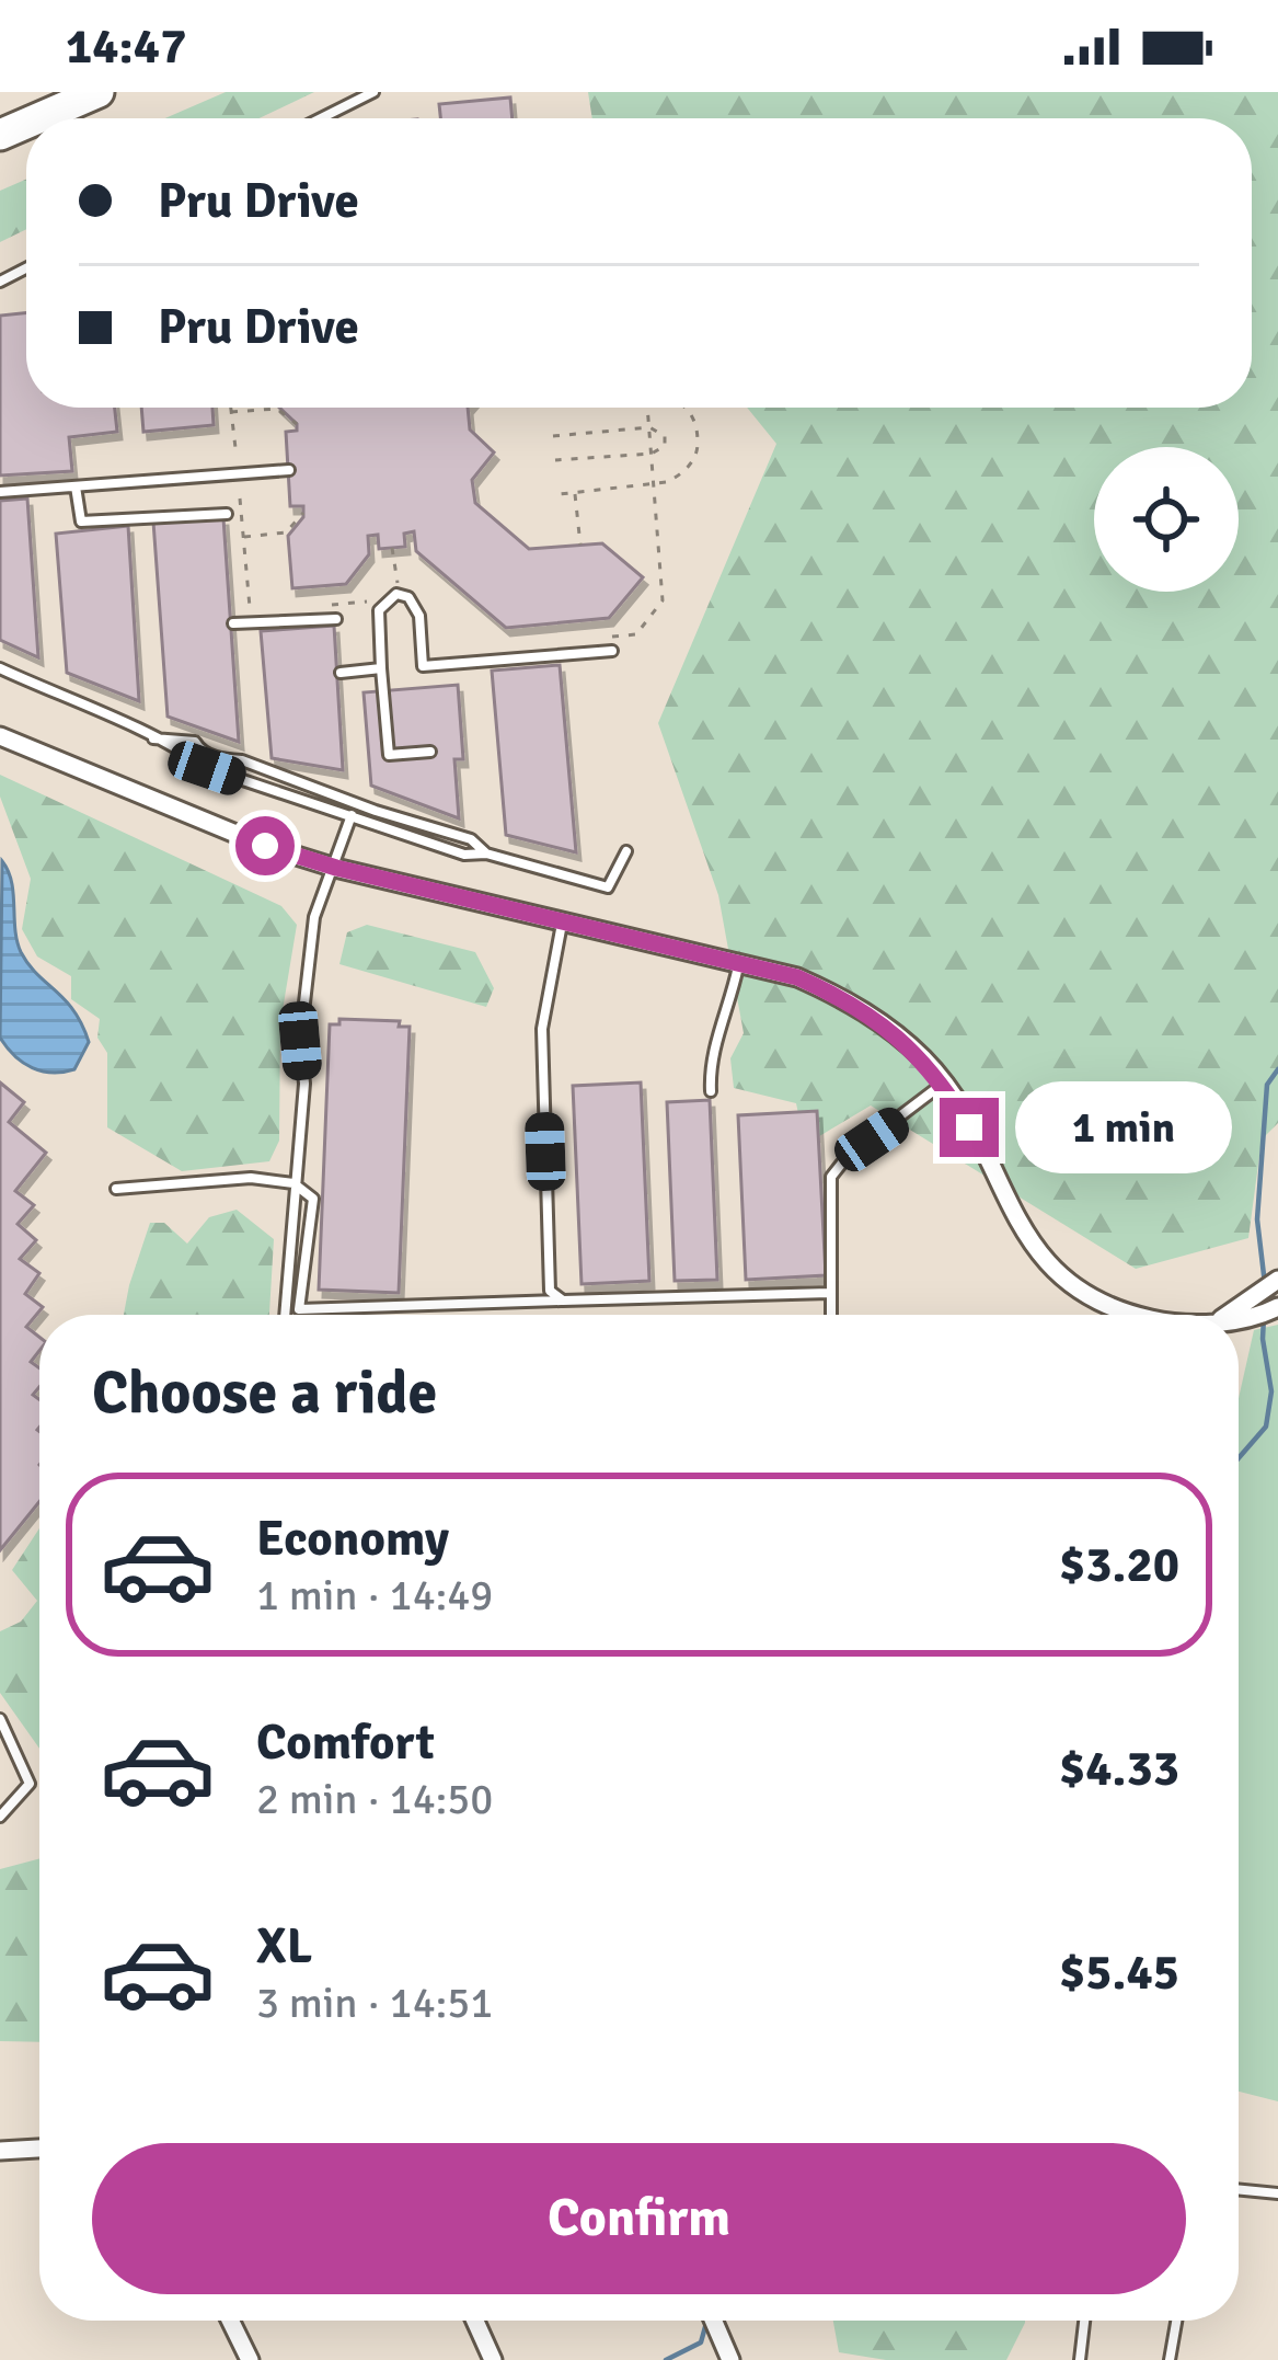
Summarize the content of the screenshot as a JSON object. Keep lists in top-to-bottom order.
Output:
{
  "page": {
    "status": "14:47",
    "banner": ["Pru Drive", "Pru Drive"],
    "bubble": "1 min",
    "heading": "Choose a ride",
    "list": [
      {
        "name": "Economy",
        "note": "1 min · 14:49",
        "value": "$3.20"
      },
      {
        "name": "Comfort",
        "note": "2 min · 14:50",
        "value": "$4.33"
      },
      {
        "name": "XL",
        "note": "3 min · 14:51",
        "value": "$5.45"
      }
    ],
    "buttons": "Confirm"
  }
}
